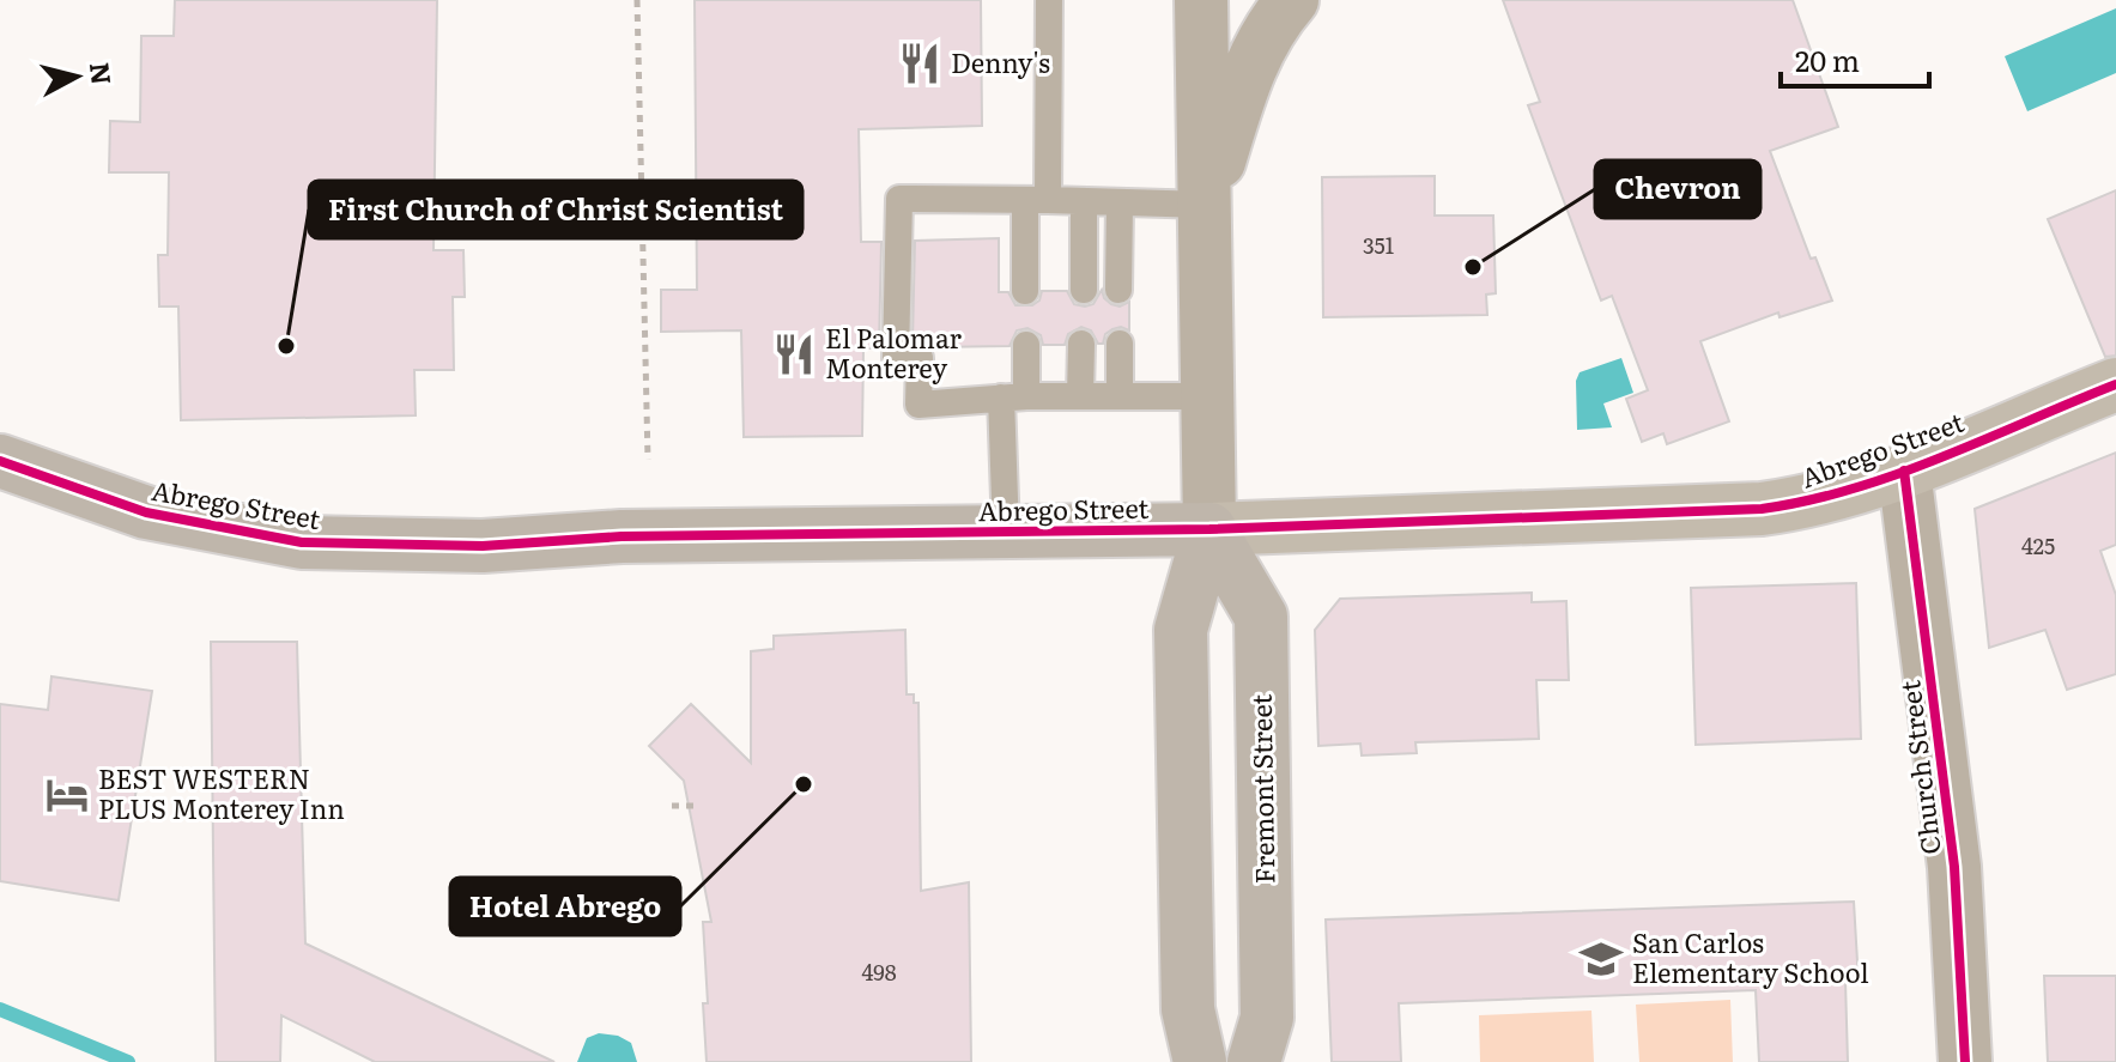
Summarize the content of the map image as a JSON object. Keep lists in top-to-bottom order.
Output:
{
  "streets": {
    "main road": ["Abrego Street", "Fremont Street"],
    "street": ["Church Street"]
  },
  "crossings": [
    ["Abrego Street", "Church Street"],
    ["Abrego Street", "Fremont Street"]
  ],
  "places": {
    "restaurant": ["Denny's", "El Palomar Monterey"],
    "other": ["Chevron", "First Church of Christ Scientist", "Hotel Abrego"],
    "hotel": ["BEST WESTERN PLUS Monterey Inn"],
    "school or university": ["San Carlos Elementary School"]
  },
  "house_numbers": ["351", "425", "498"],
  "scale_bar": "20 m",
  "north": "right"
}
